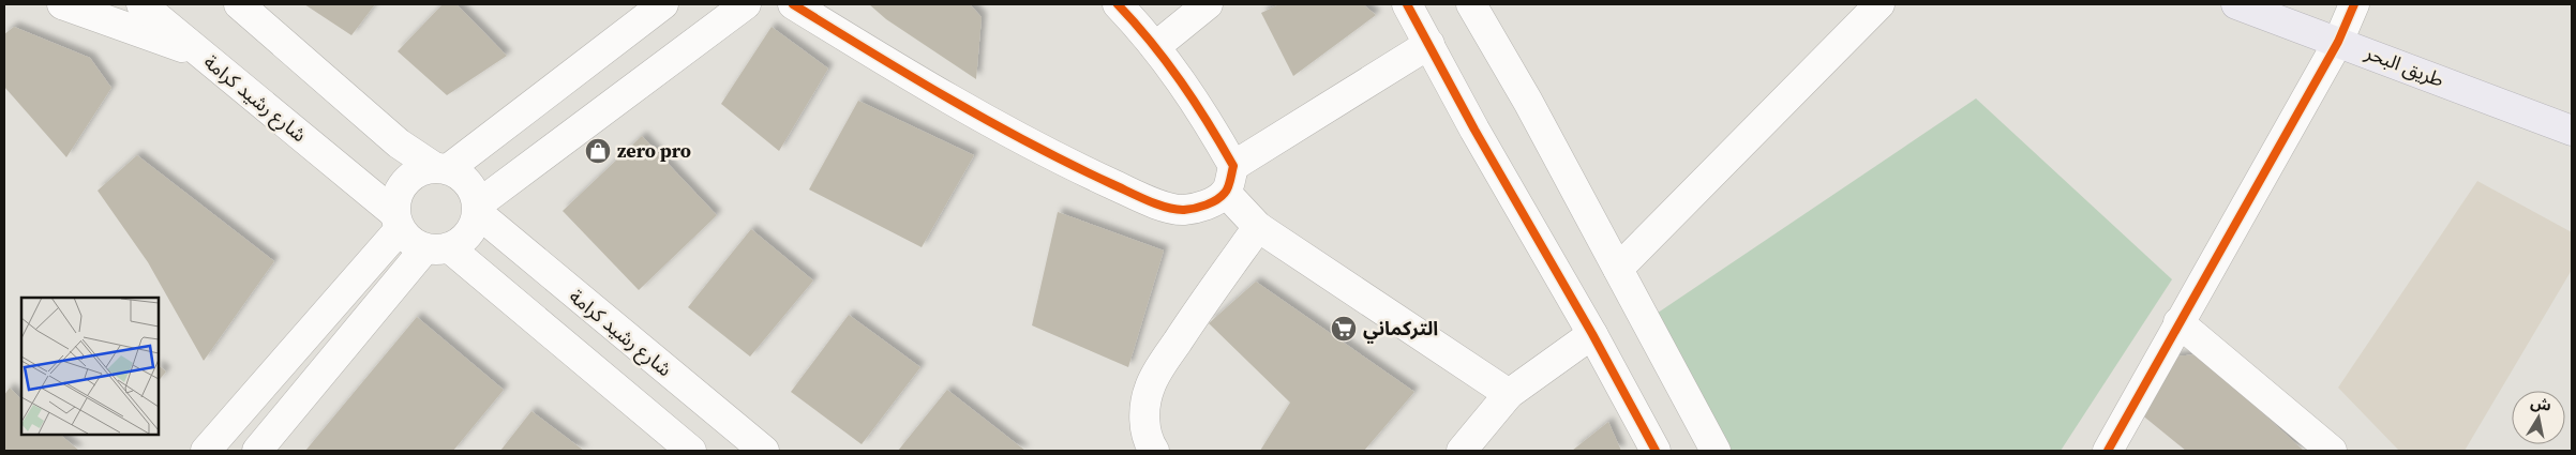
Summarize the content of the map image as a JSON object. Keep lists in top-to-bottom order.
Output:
{
  "streets": {
    "highway": ["طريق البحر"],
    "street": ["شارع رشيد كرامة"]
  },
  "places": {
    "shop": ["zero pro"],
    "supermarket": ["التركماني"]
  },
  "north": "top"
}
